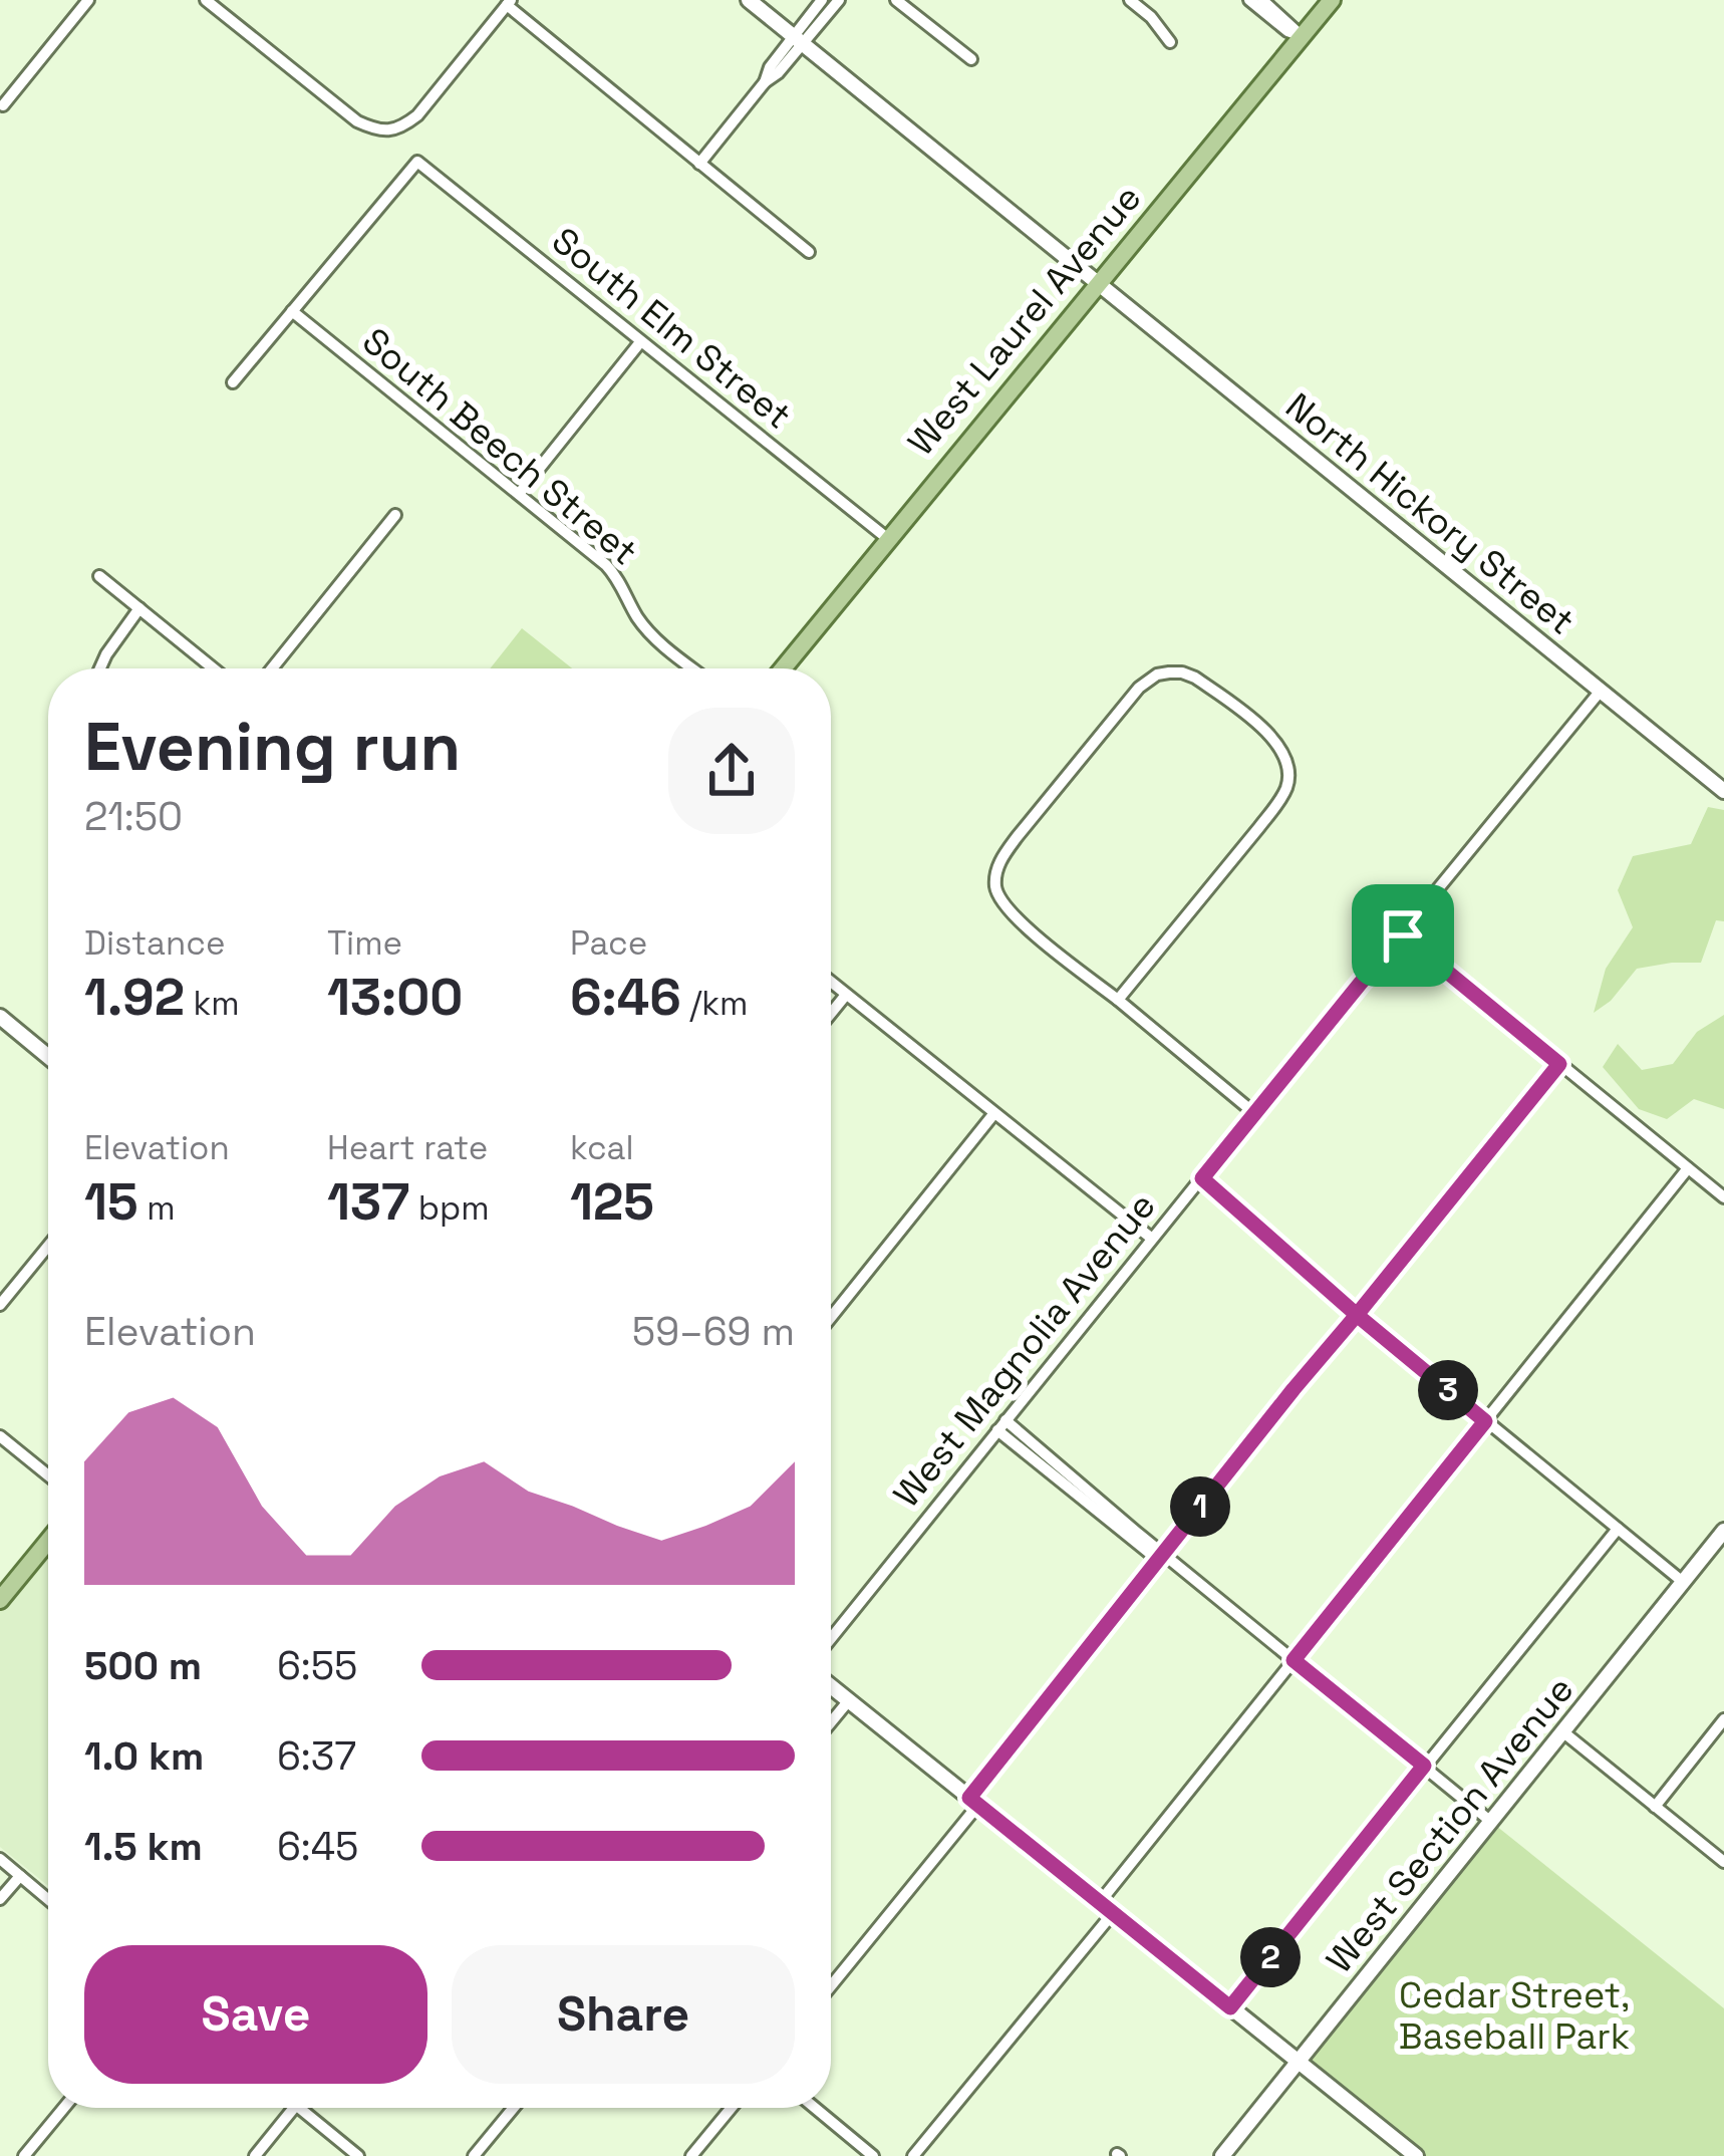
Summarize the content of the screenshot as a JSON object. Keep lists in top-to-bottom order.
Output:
{
  "streets": {
    "main road": ["West Laurel Avenue"],
    "street": [
      "South Elm Street",
      "South Beech Street",
      "North Hickory Street",
      "West Magnolia Avenue",
      "West Section Avenue"
    ]
  },
  "crossings": [
    ["West Laurel Avenue", "South Elm Street"],
    ["West Laurel Avenue", "North Hickory Street"],
    ["South Elm Street", "South Beech Street"],
    ["North Hickory Street", "West Magnolia Avenue"]
  ],
  "parks": ["Cedar Street, Baseball Park"],
  "page": {
    "heading": ["Evening run", "21:50"],
    "stats": [
      ["Distance", "1.92 km"],
      ["Time", "13:00"],
      ["Pace", "6:46 /km"],
      ["Elevation", "15 m"],
      ["Heart rate", "137 bpm"],
      ["kcal", "125"]
    ],
    "chart": ["Elevation", "59–69 m"],
    "pins": ["3", "1", "2"],
    "list": [
      {
        "name": "500 m",
        "note": "6:55"
      },
      {
        "name": "1.0 km",
        "note": "6:37"
      },
      {
        "name": "1.5 km",
        "note": "6:45"
      }
    ],
    "buttons": ["Save", "Share"]
  }
}
